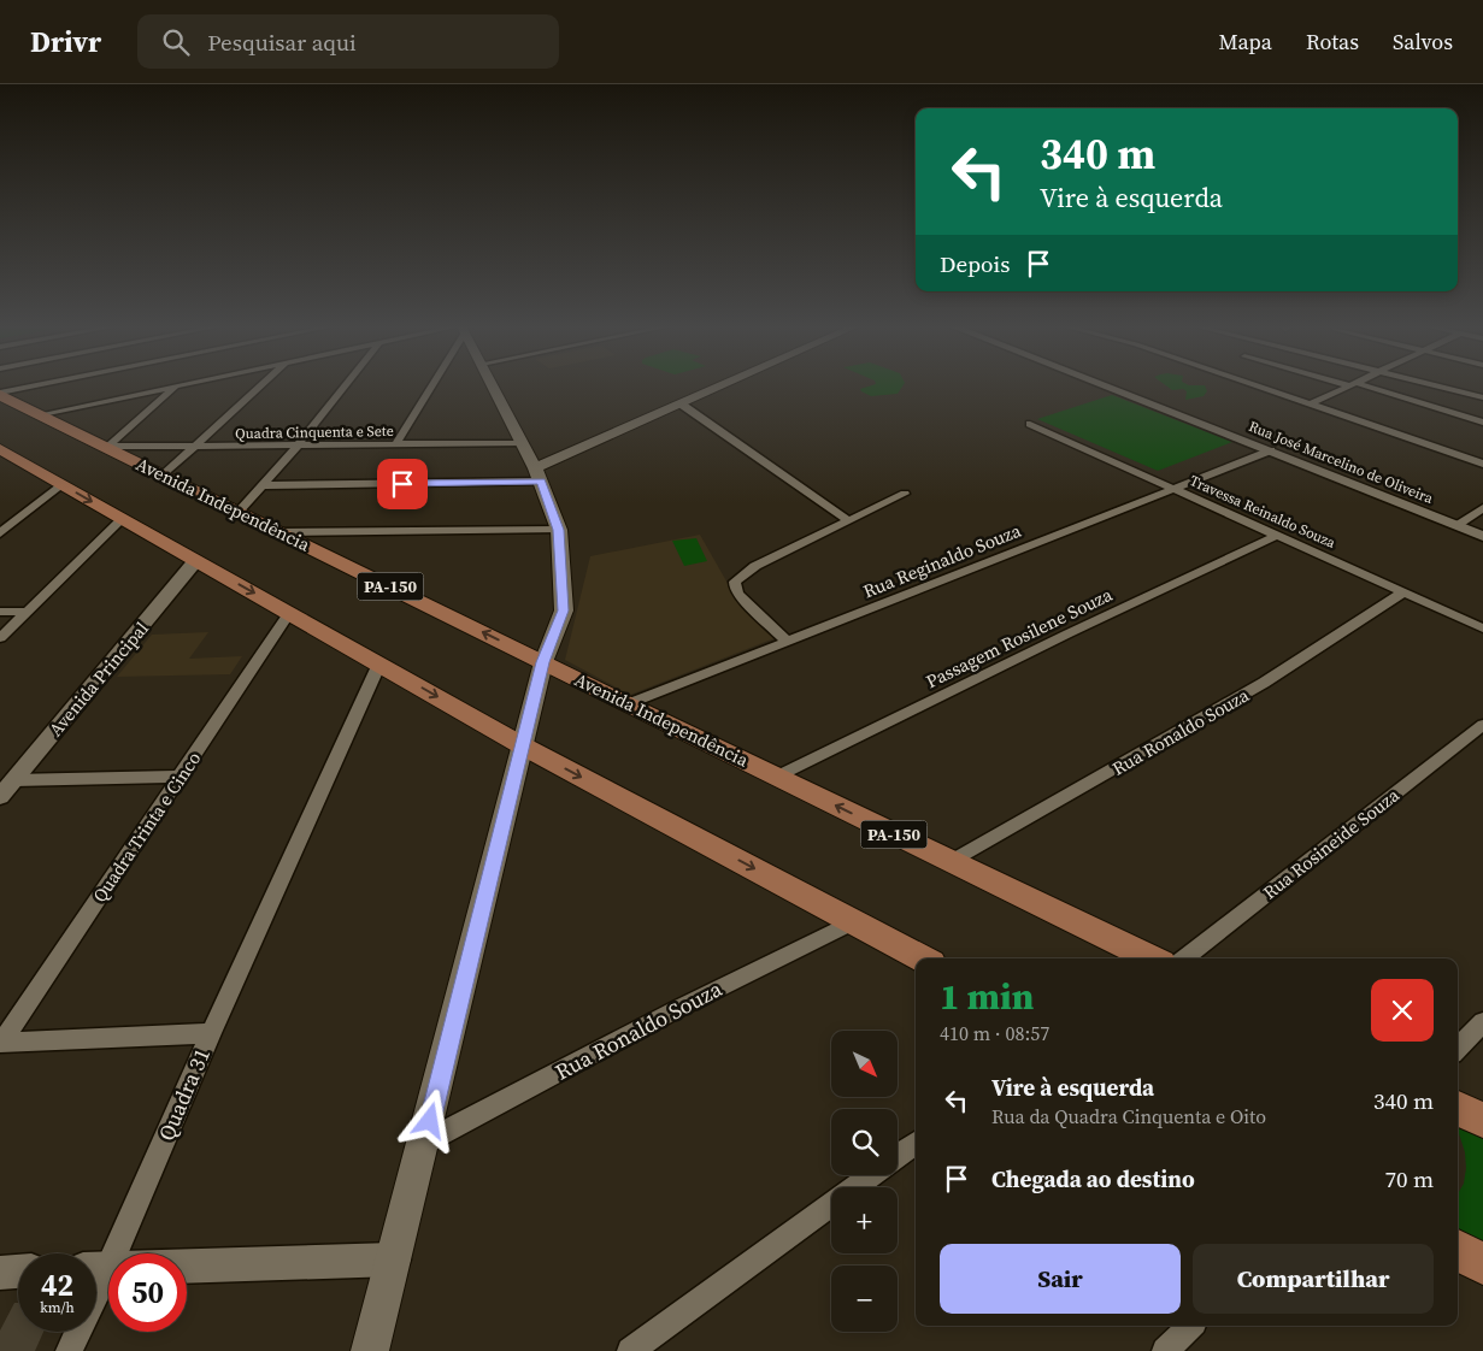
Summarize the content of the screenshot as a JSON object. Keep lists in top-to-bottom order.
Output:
{
  "streets": {
    "main road": ["Avenida Independência", "PA-150"],
    "street": [
      "Quadra Cinquenta e Sete",
      "Rua José Marcelino de Oliveira",
      "Travessa Reinaldo Souza",
      "Rua Reginaldo Souza",
      "Passagem Rosilene Souza",
      "Avenida Principal",
      "Rua Ronaldo Souza",
      "Quadra Trinta e Cinco",
      "Rua Rosineide Souza",
      "Quadra 31"
    ]
  },
  "crossings": [
    ["Quadra Cinquenta e Sete", "Avenida Independência"],
    ["Rua José Marcelino de Oliveira", "Rua Reginaldo Souza"],
    ["Avenida Independência", "Rua Reginaldo Souza"],
    ["Avenida Independência", "Passagem Rosilene Souza"],
    ["Avenida Independência", "Rua Ronaldo Souza"],
    ["Travessa Reinaldo Souza", "Rua Reginaldo Souza"],
    ["Travessa Reinaldo Souza", "Passagem Rosilene Souza"],
    ["Travessa Reinaldo Souza", "Rua Ronaldo Souza"]
  ],
  "north": "bottom right",
  "page": {
    "header": "Drivr",
    "search": "Pesquisar aqui",
    "nav": ["Mapa", "Rotas", "Salvos"],
    "turn": ["340 m", "Vire à esquerda"],
    "then": "Depois",
    "heading": ["1 min", "410 m · 08:57"],
    "map_buttons": ["+", "−"],
    "list": [
      {
        "name": "Vire à esquerda",
        "note": "Rua da Quadra Cinquenta e Oito",
        "value": "340 m"
      },
      {
        "name": "Chegada ao destino",
        "value": "70 m"
      }
    ],
    "buttons": ["Sair", "Compartilhar"],
    "speed": "42 km/h",
    "limit": "50"
  }
}
